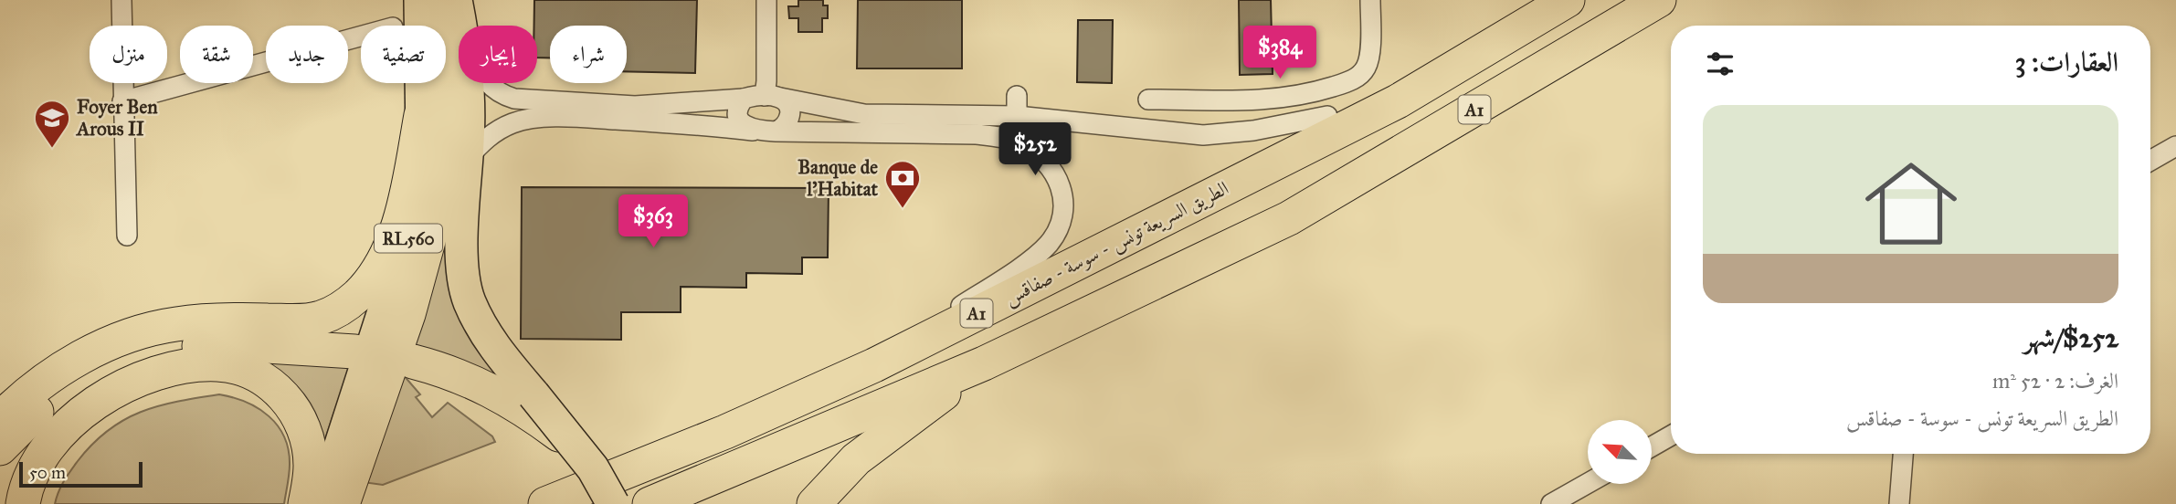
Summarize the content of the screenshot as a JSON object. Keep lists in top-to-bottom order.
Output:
{
  "streets": {
    "highway": ["A1", "RL560", "الطريق السريعة تونس - سوسة - صفاقس"]
  },
  "places": {
    "school or university": ["Foyer Ben Arous II"],
    "bank": ["Banque de l'Habitat"]
  },
  "scale_bar": "50 m",
  "north": "top left",
  "page": {
    "price": ["$384", "$252", "$363"],
    "chip": [
      "شراء",
      "إيجار",
      "تصفية",
      "جديد",
      "شقة",
      "منزل"
    ],
    "heading": "العقارات: 3",
    "list": [
      {
        "name": "$252/شهر",
        "note": "الغرف: 2 · 52 m² · الطريق السريعة تونس - سوسة - صفاقس"
      }
    ],
    "scale": "50 m"
  }
}
